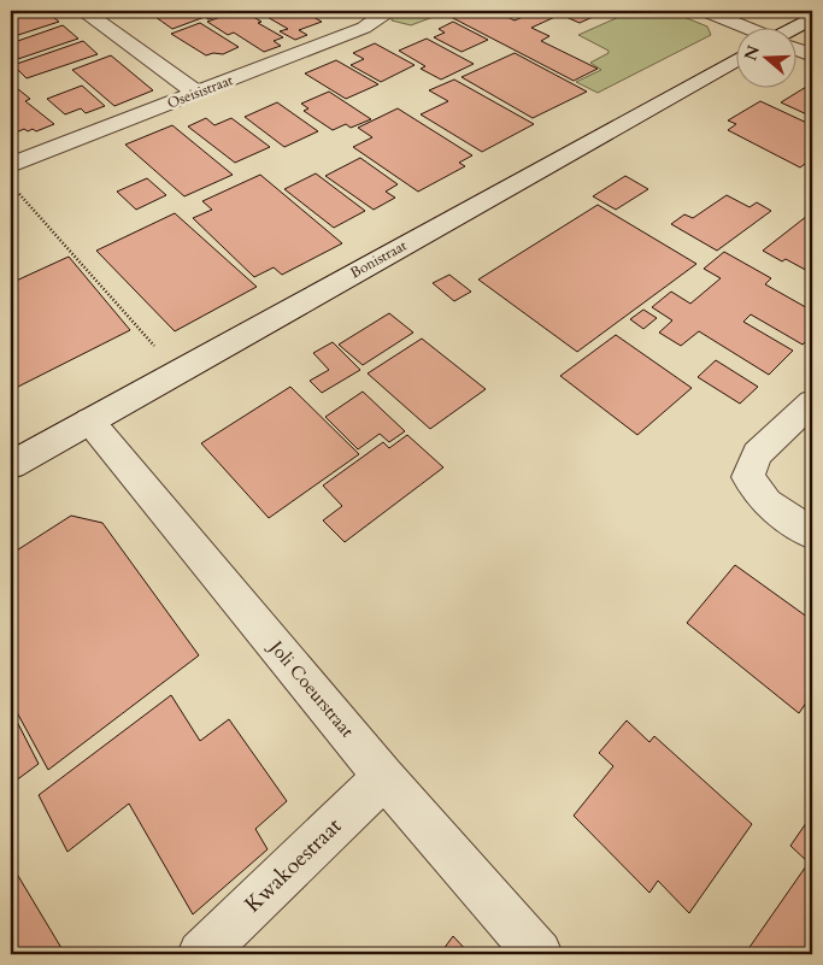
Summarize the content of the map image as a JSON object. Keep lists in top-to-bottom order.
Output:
{
  "streets": {
    "street": [
      "Oseisistraat",
      "Bonistraat",
      "Joli Coeurstraat",
      "Kwakoestraat"
    ]
  },
  "crossings": [
    ["Bonistraat", "Joli Coeurstraat"],
    ["Joli Coeurstraat", "Kwakoestraat"]
  ],
  "north": "left"
}
